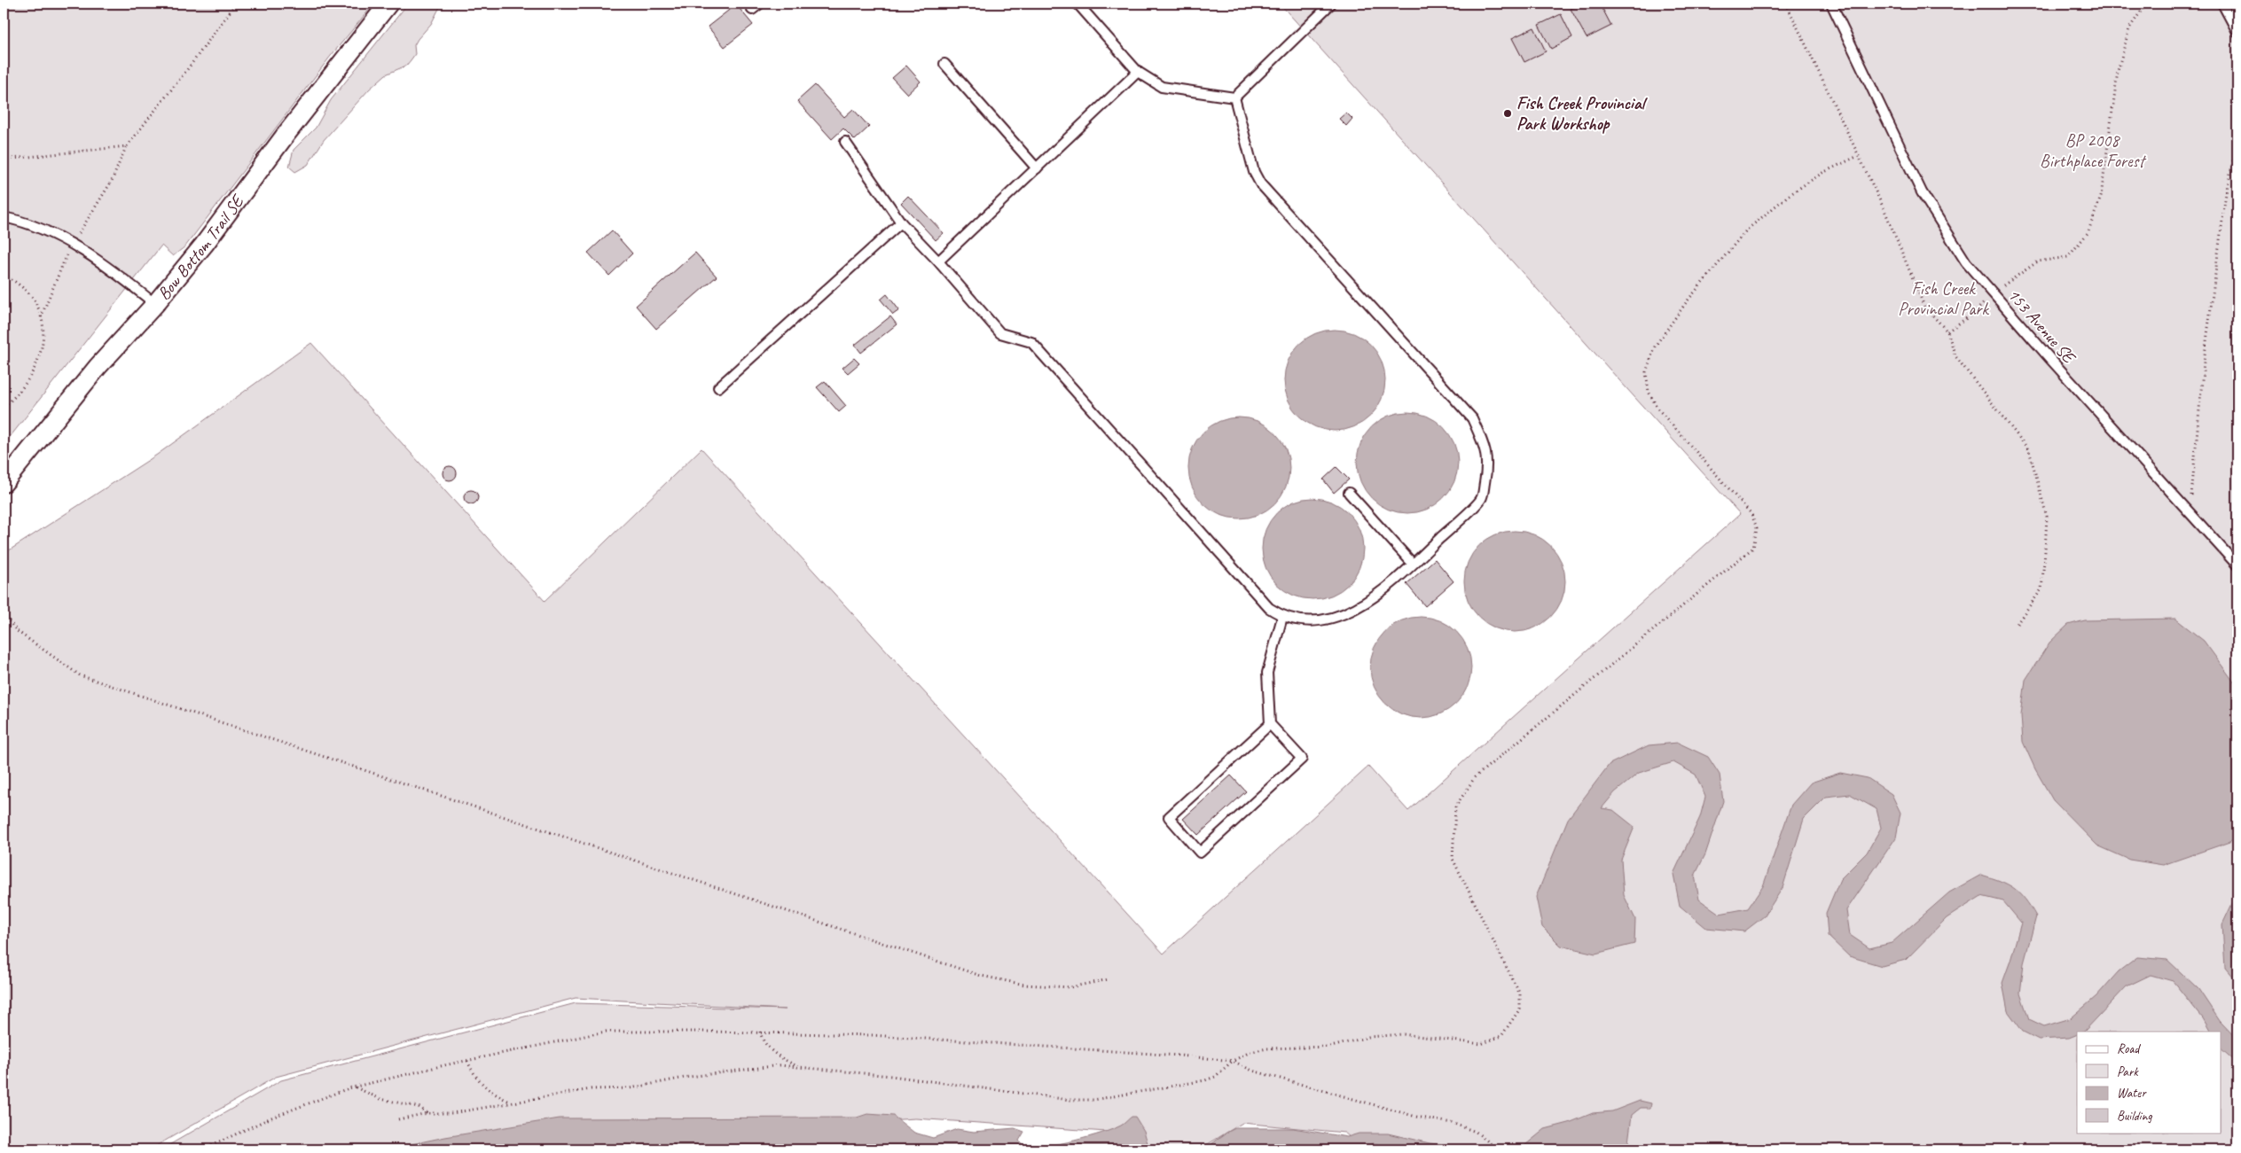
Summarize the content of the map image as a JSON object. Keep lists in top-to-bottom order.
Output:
{
  "streets": {
    "street": ["Bow Bottom Trail SE"],
    "lane": ["153 Avenue SE"]
  },
  "parks": ["BP 2008 Birthplace Forest", "Fish Creek Provincial Park"],
  "places": ["Fish Creek Provincial Park Workshop"],
  "legend": [
    "Road",
    "Park",
    "Water",
    "Building"
  ]
}
